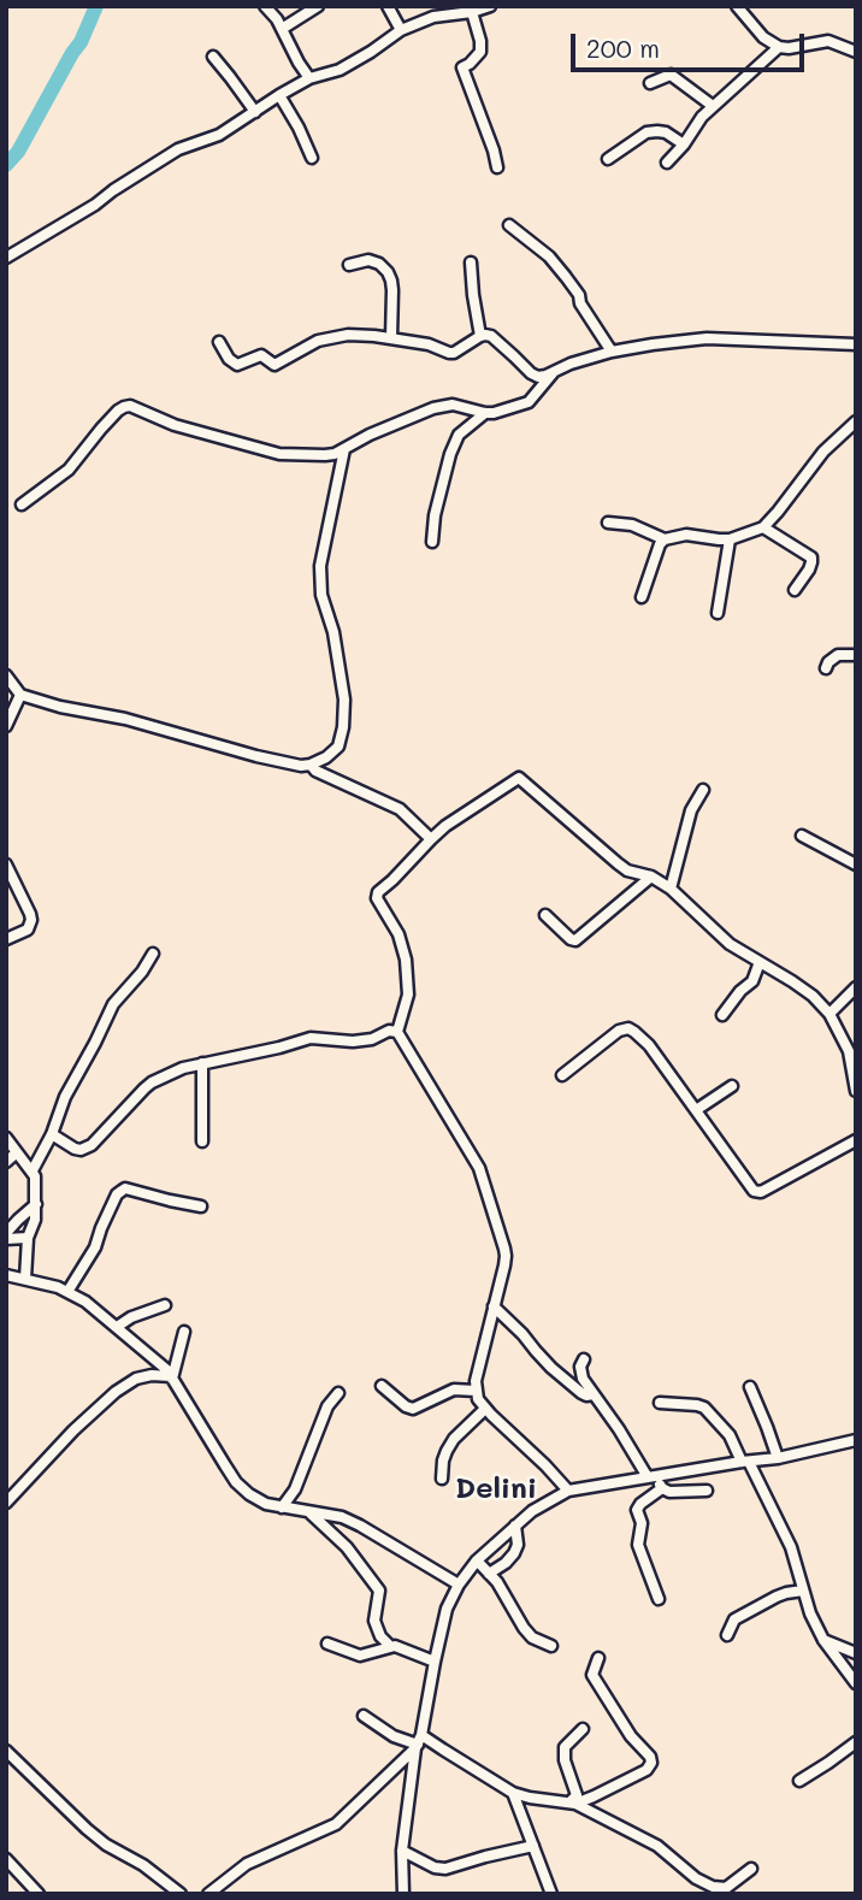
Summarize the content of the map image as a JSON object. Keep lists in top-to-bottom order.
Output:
{
  "districts": ["Delini"],
  "scale_bar": "200 m"
}
